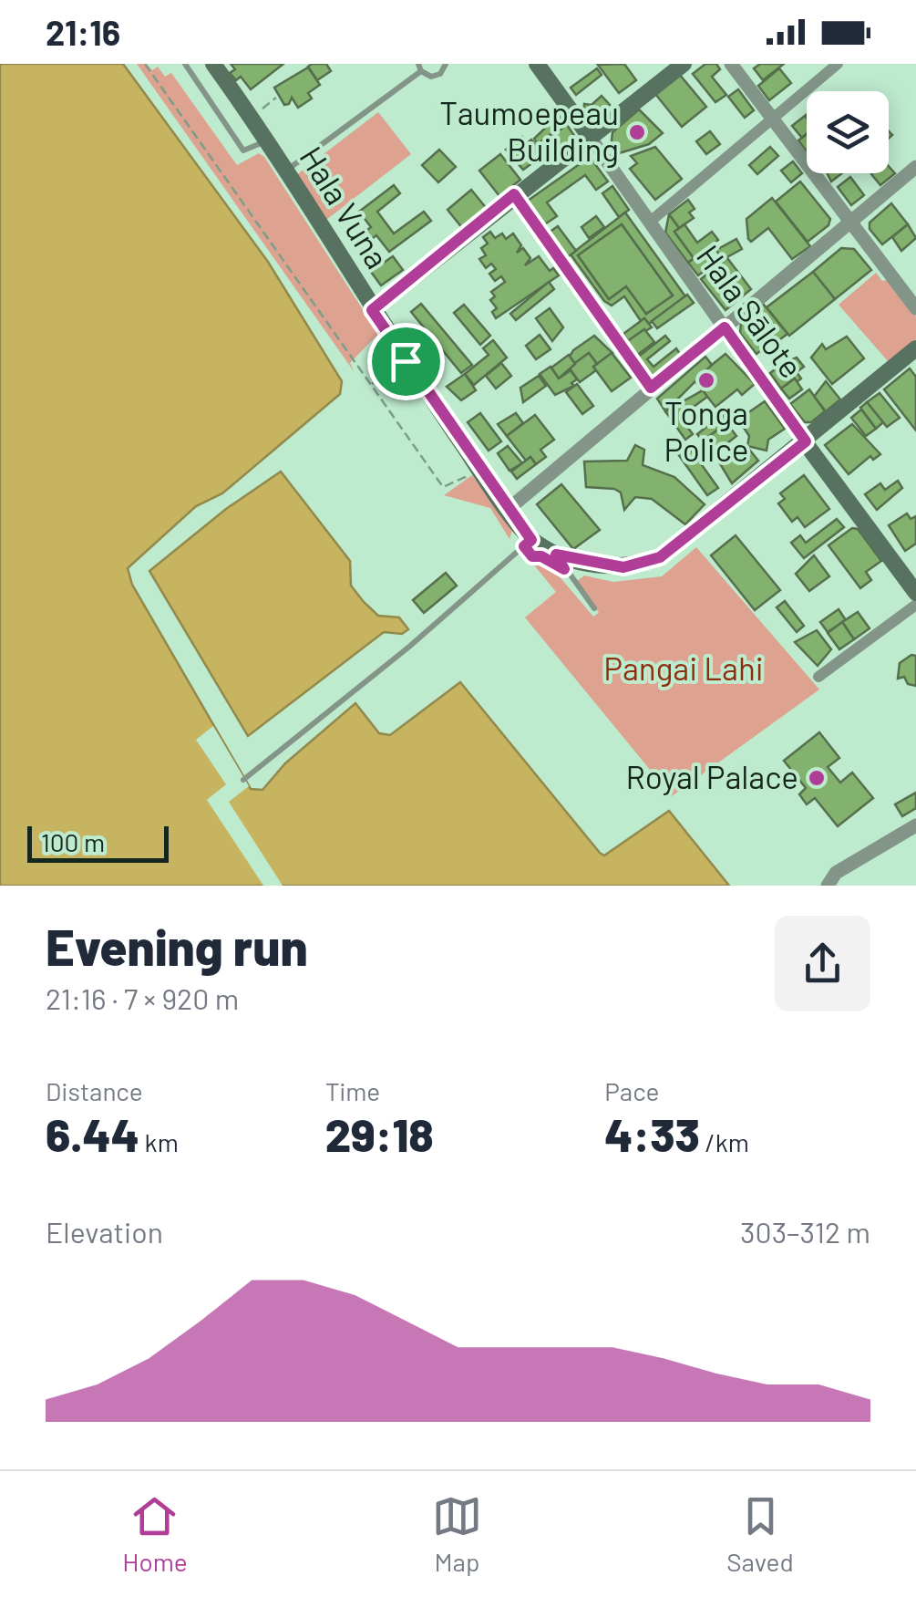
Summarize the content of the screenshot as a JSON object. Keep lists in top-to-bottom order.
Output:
{
  "streets": {
    "main road": ["Hala Vuna", "Hala Sālote"]
  },
  "crossings": [
    ["Hala Vuna", "Hala Sālote"]
  ],
  "parks": ["Pangai Lahi"],
  "places": ["Taumoepeau Building", "Tonga Police", "Royal Palace"],
  "scale_bar": "100 m",
  "page": {
    "status": "21:16",
    "scale": "100 m",
    "heading": ["Evening run", "21:16 · 7 × 920 m"],
    "stats": [
      ["Distance", "6.44 km"],
      ["Time", "29:18"],
      ["Pace", "4:33 /km"]
    ],
    "chart": ["Elevation", "303–312 m"],
    "tabs": ["Home", "Map", "Saved"]
  }
}
